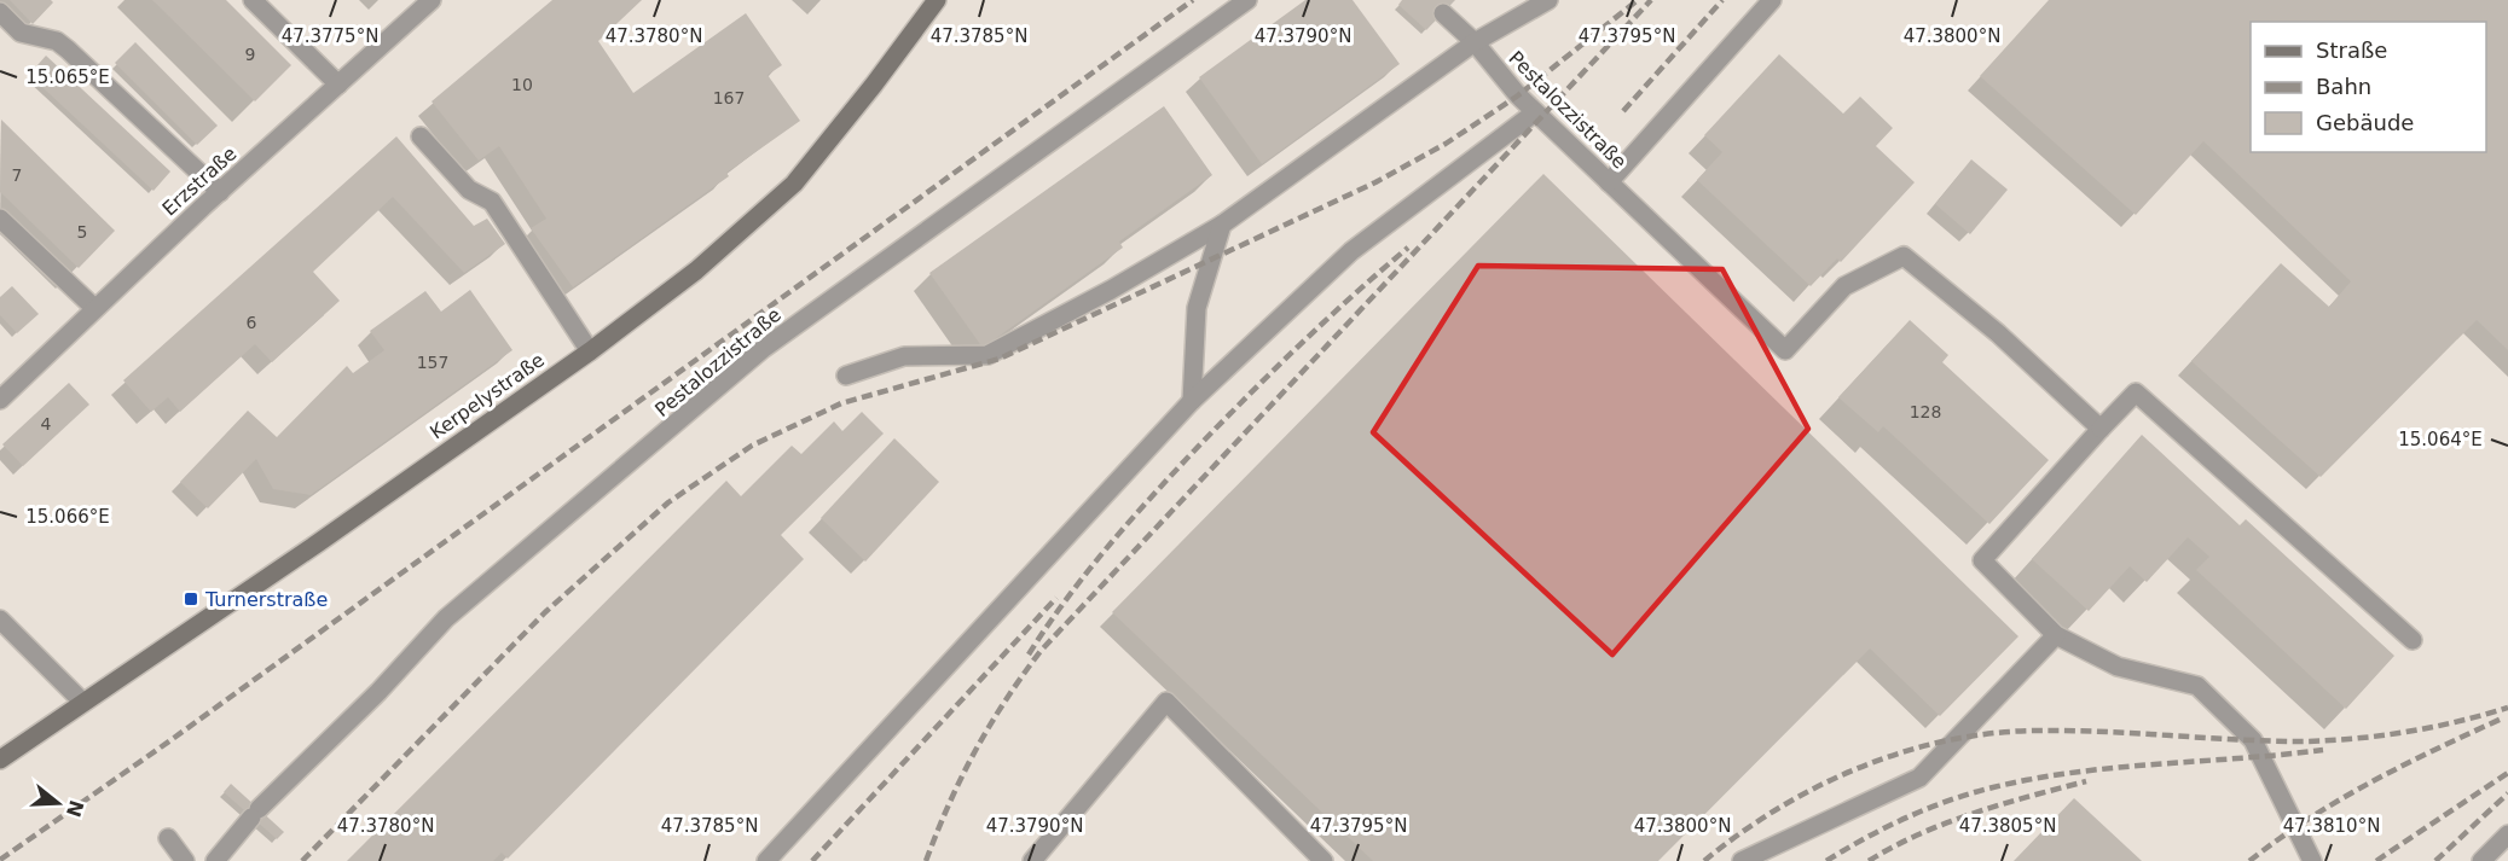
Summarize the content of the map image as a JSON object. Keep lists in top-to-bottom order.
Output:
{
  "streets": {
    "main road": ["Kerpelystraße"],
    "street": ["Pestalozzistraße", "Erzstraße"]
  },
  "places": {
    "transit": ["Turnerstraße"]
  },
  "house_numbers": [
    "9",
    "10",
    "167",
    "7",
    "5",
    "6",
    "157",
    "128",
    "4"
  ],
  "legend": ["Straße", "Bahn", "Gebäude"],
  "north": "right",
  "coordinates": [
    "47.3775°N",
    "47.3780°N",
    "47.3785°N",
    "47.3790°N",
    "47.3795°N",
    "47.3800°N",
    "15.065°E",
    "15.064°E",
    "15.066°E",
    "47.3805°N",
    "47.3810°N"
  ]
}
